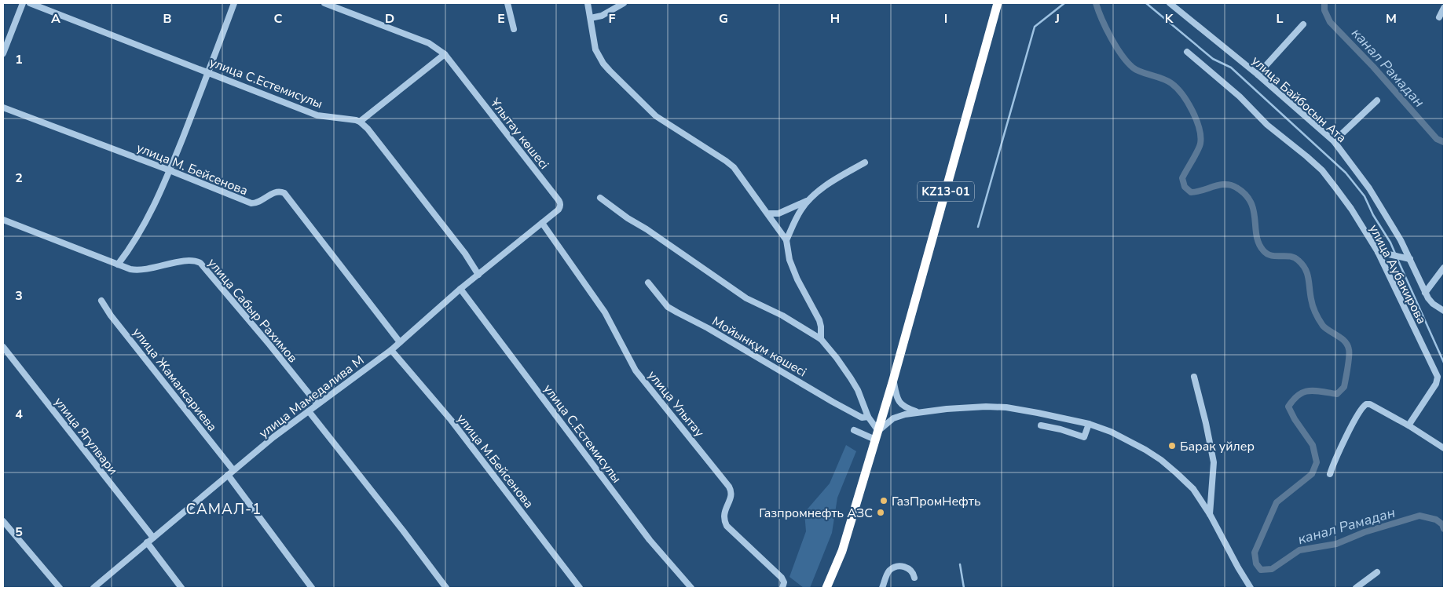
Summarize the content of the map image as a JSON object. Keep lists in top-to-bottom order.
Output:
{
  "streets": {
    "highway": ["KZ13-01"],
    "street": [
      "улица С.Естемисулы",
      "улица Байбосын Ата",
      "Ұлытау көшесі",
      "улица М. Бейсенова",
      "улица Аубакирова",
      "улица Сабыр Рахимов",
      "Мойынқұм көшесі",
      "улица Жамансариева",
      "улица Мамедалива М",
      "улица Улытау",
      "улица Ягулвари",
      "улица М.Бейсенова"
    ]
  },
  "crossings": [
    ["улица С.Естемисулы", "улица Мамедалива М"],
    ["Ұлытау көшесі", "улица Мамедалива М"],
    ["Ұлытау көшесі", "улица Улытау"],
    ["улица М. Бейсенова", "улица Мамедалива М"],
    ["улица Сабыр Рахимов", "улица Мамедалива М"],
    ["улица Жамансариева", "улица Мамедалива М"],
    ["улица Мамедалива М", "улица Улытау"],
    ["улица Мамедалива М", "улица Ягулвари"],
    ["улица Мамедалива М", "улица М.Бейсенова"]
  ],
  "districts": ["САМАЛ-1"],
  "water": ["канал Рамадан"],
  "places": ["Барак уйлер", "ГазПромНефть", "Газпромнефть АЗС"],
  "grid": {
    "columns": [
      "A",
      "B",
      "C",
      "D",
      "E",
      "F",
      "G",
      "H",
      "I",
      "J",
      "K",
      "L",
      "M"
    ],
    "rows": [
      "1",
      "2",
      "3",
      "4",
      "5"
    ]
  }
}
